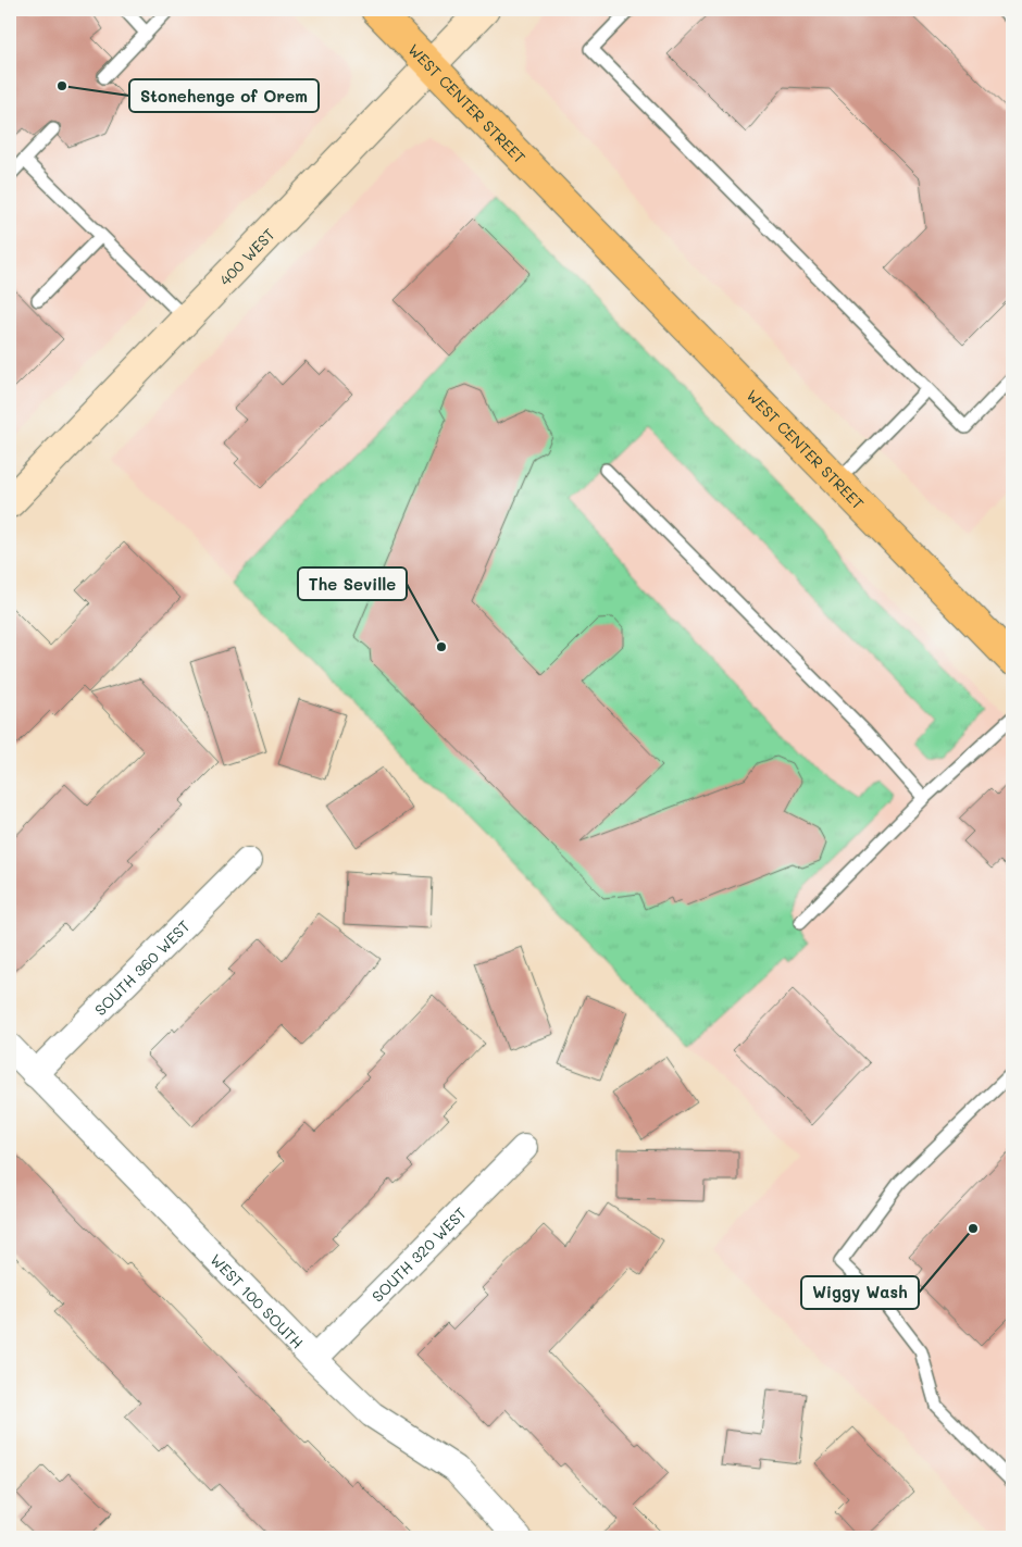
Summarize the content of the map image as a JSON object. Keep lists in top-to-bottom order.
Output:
{
  "streets": {
    "main road": ["WEST CENTER STREET", "400 WEST"],
    "street": ["SOUTH 360 WEST", "SOUTH 320 WEST", "WEST 100 SOUTH"]
  },
  "crossings": [
    ["WEST CENTER STREET", "400 WEST"],
    ["SOUTH 360 WEST", "WEST 100 SOUTH"],
    ["SOUTH 320 WEST", "WEST 100 SOUTH"]
  ],
  "places": ["Stonehenge of Orem", "The Seville", "Wiggy Wash"]
}
